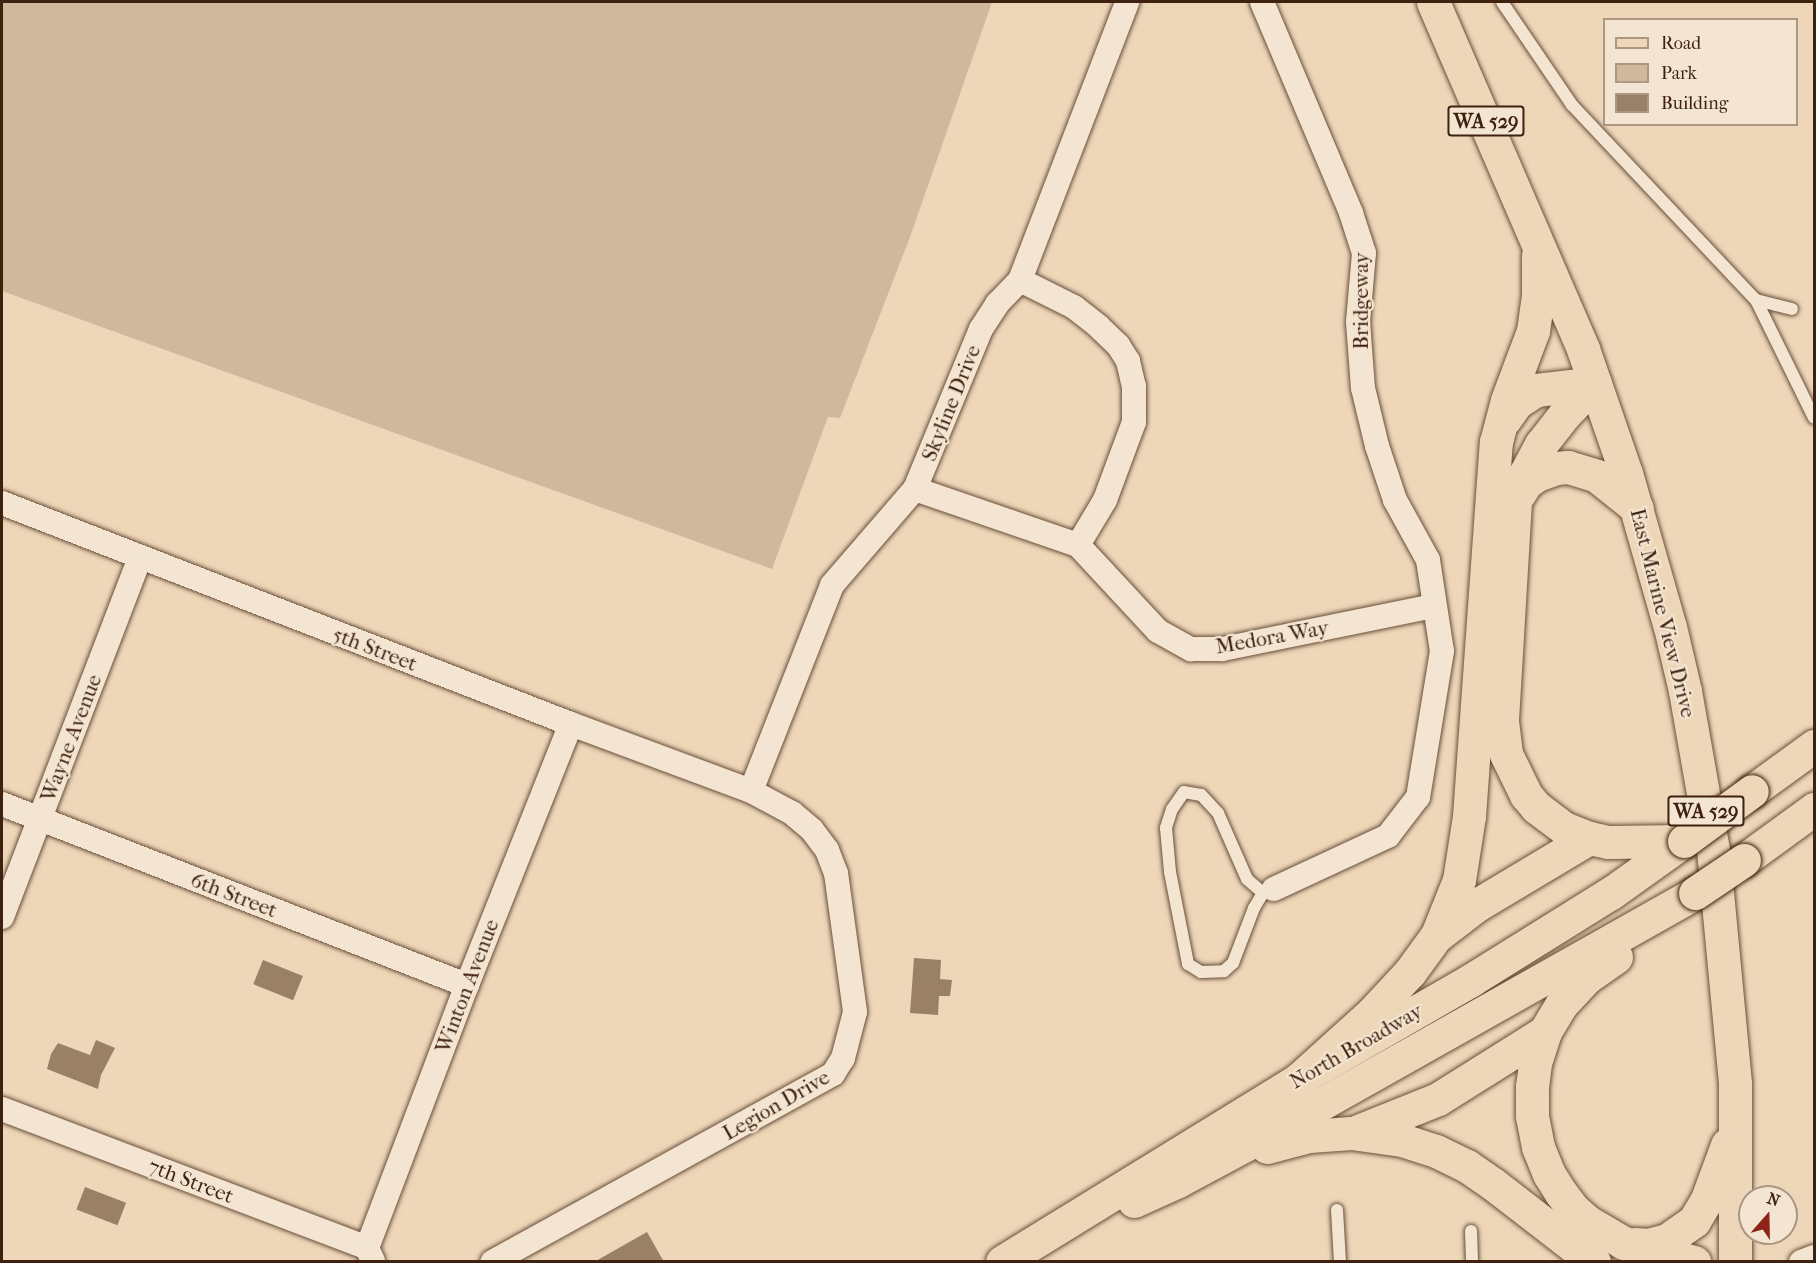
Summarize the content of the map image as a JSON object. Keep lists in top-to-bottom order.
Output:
{
  "streets": {
    "main road": ["WA 529", "East Marine View Drive", "North Broadway"],
    "street": [
      "Bridgeway",
      "Skyline Drive",
      "Medora Way",
      "5th Street",
      "Wayne Avenue",
      "6th Street",
      "Winton Avenue",
      "Legion Drive",
      "7th Street"
    ]
  },
  "crossings": [
    ["WA 529", "East Marine View Drive"],
    ["WA 529", "North Broadway"],
    ["Bridgeway", "Medora Way"],
    ["Skyline Drive", "Medora Way"],
    ["Skyline Drive", "5th Street"],
    ["Skyline Drive", "Legion Drive"],
    ["5th Street", "Wayne Avenue"],
    ["5th Street", "Winton Avenue"],
    ["5th Street", "Legion Drive"],
    ["Wayne Avenue", "6th Street"],
    ["6th Street", "Winton Avenue"],
    ["Winton Avenue", "7th Street"]
  ],
  "legend": ["Road", "Park", "Building"],
  "north": "top"
}
